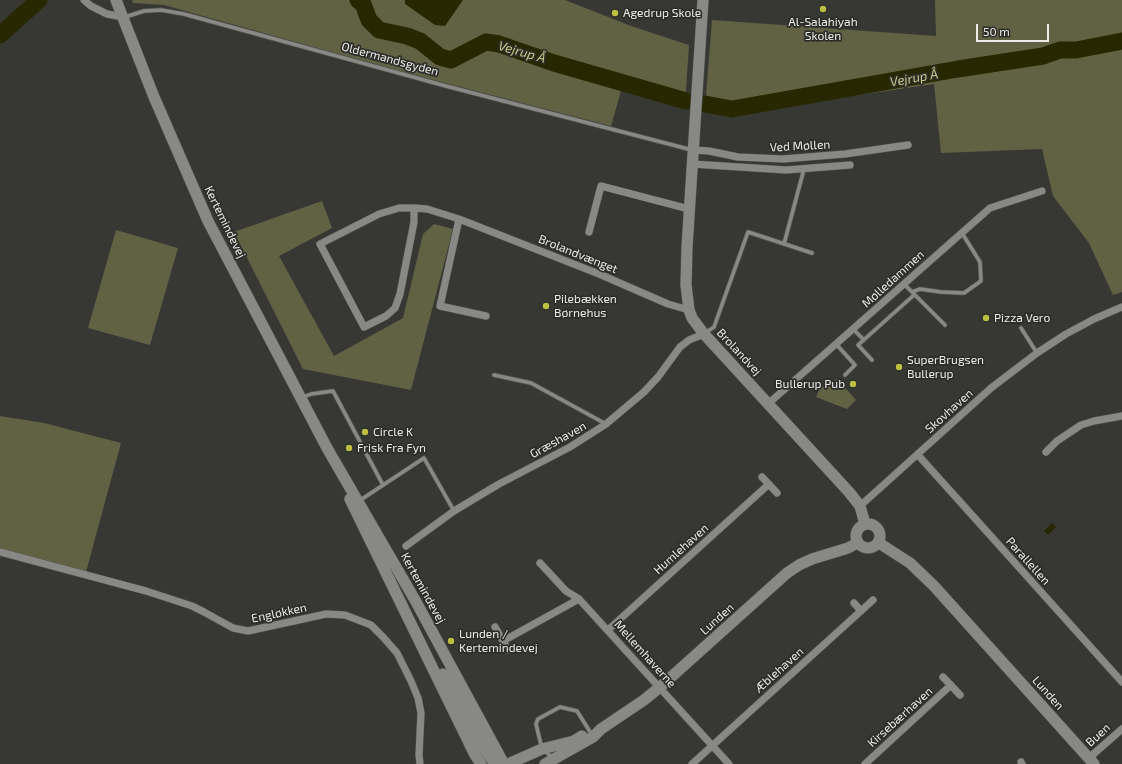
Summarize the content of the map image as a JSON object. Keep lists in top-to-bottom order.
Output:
{
  "streets": {
    "street": [
      "Oldermandsgyden",
      "Ved Møllen",
      "Kertemindevej",
      "Brolandvænget",
      "Mølledammen",
      "Brolandvej",
      "Skovhaven",
      "Græshaven",
      "Humlehaven",
      "Parallellen",
      "Engløkken",
      "Lunden",
      "Mellemhaverne",
      "Æblehaven",
      "Kirsebærhaven",
      "Buen"
    ]
  },
  "crossings": [
    ["Oldermandsgyden", "Ved Møllen"],
    ["Oldermandsgyden", "Kertemindevej"],
    ["Oldermandsgyden", "Brolandvej"],
    ["Ved Møllen", "Brolandvej"],
    ["Brolandvænget", "Brolandvej"],
    ["Mølledammen", "Brolandvej"],
    ["Brolandvej", "Skovhaven"],
    ["Brolandvej", "Græshaven"],
    ["Brolandvej", "Lunden"],
    ["Skovhaven", "Parallellen"],
    ["Humlehaven", "Mellemhaverne"],
    ["Lunden", "Mellemhaverne"],
    ["Lunden", "Buen"],
    ["Mellemhaverne", "Æblehaven"]
  ],
  "water": ["Vejrup Å"],
  "places": [
    "Al-Salahiyah Skolen",
    "Agedrup Skole",
    "Pilebækken Børnehus",
    "Pizza Vero",
    "SuperBrugsen Bullerup",
    "Bullerup Pub",
    "Circle K",
    "Frisk Fra Fyn",
    "Lunden / Kertemindevej"
  ],
  "scale_bar": "50 m"
}
